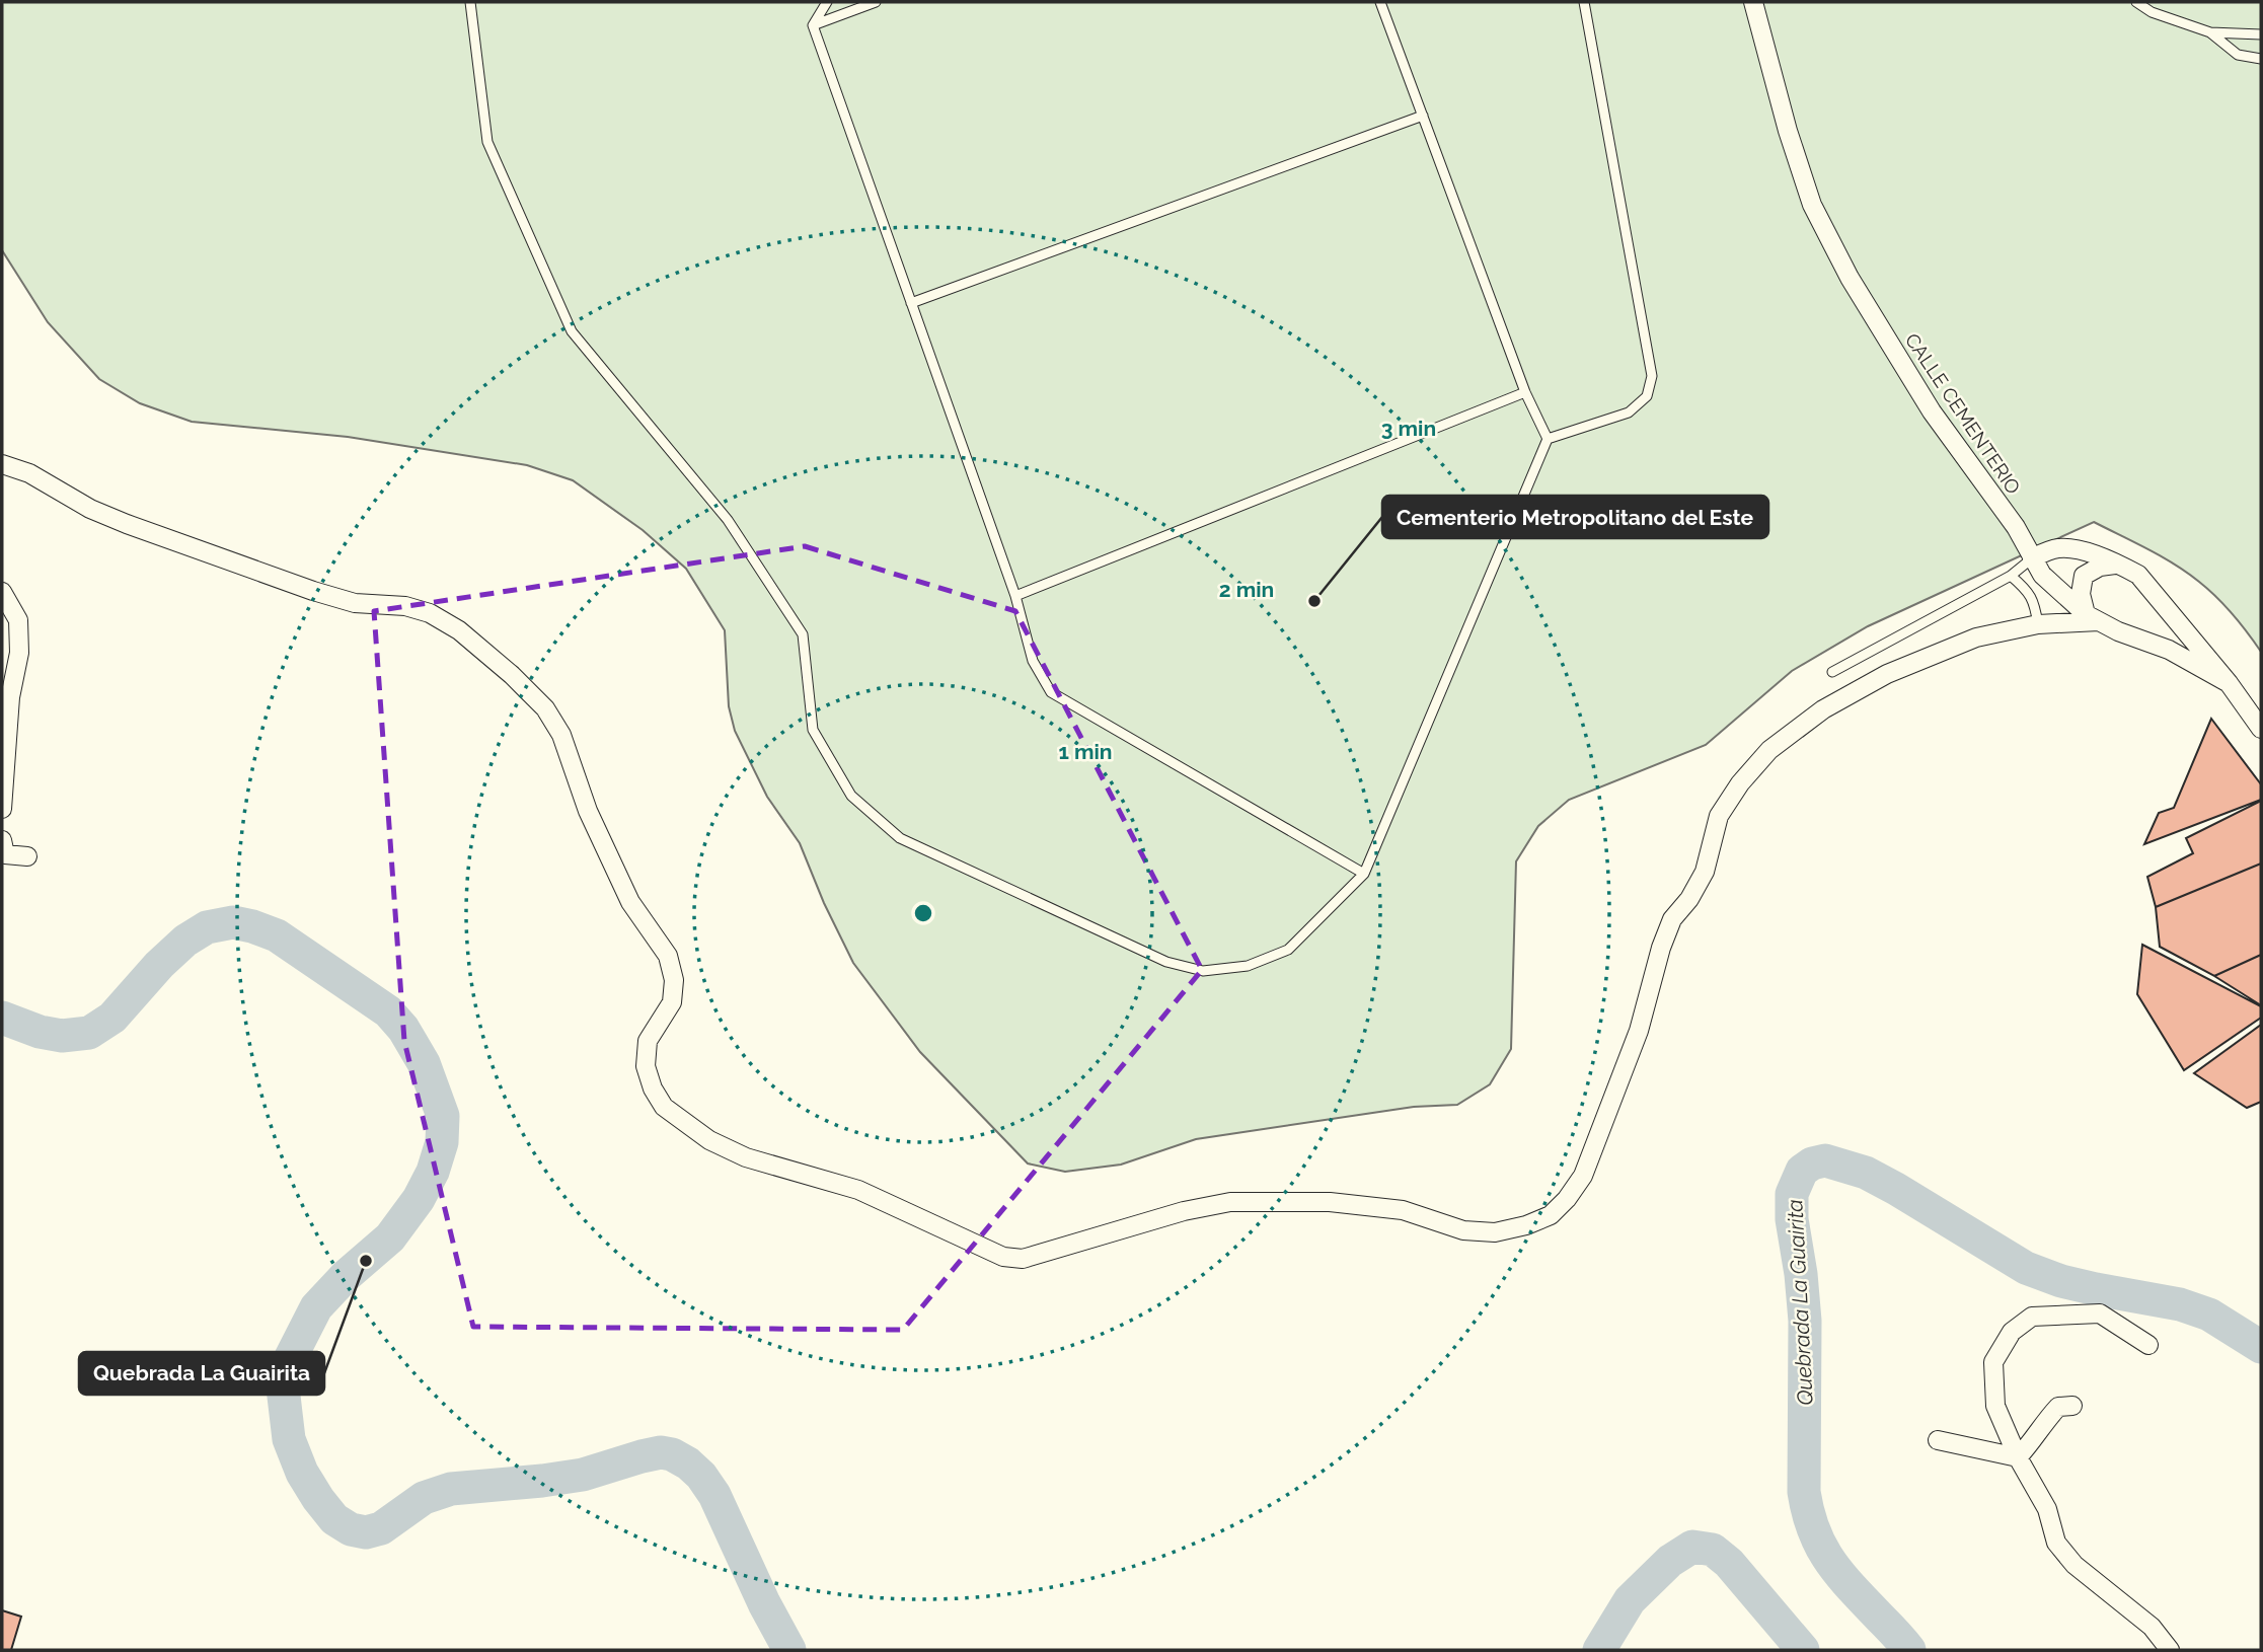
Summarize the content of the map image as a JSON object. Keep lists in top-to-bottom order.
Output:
{
  "streets": {
    "street": ["CALLE CEMENTERIO"]
  },
  "water": ["Quebrada La Guairita"],
  "places": ["Cementerio Metropolitano del Este", "Quebrada La Guairita"],
  "rings": ["3 min", "2 min", "1 min"]
}
